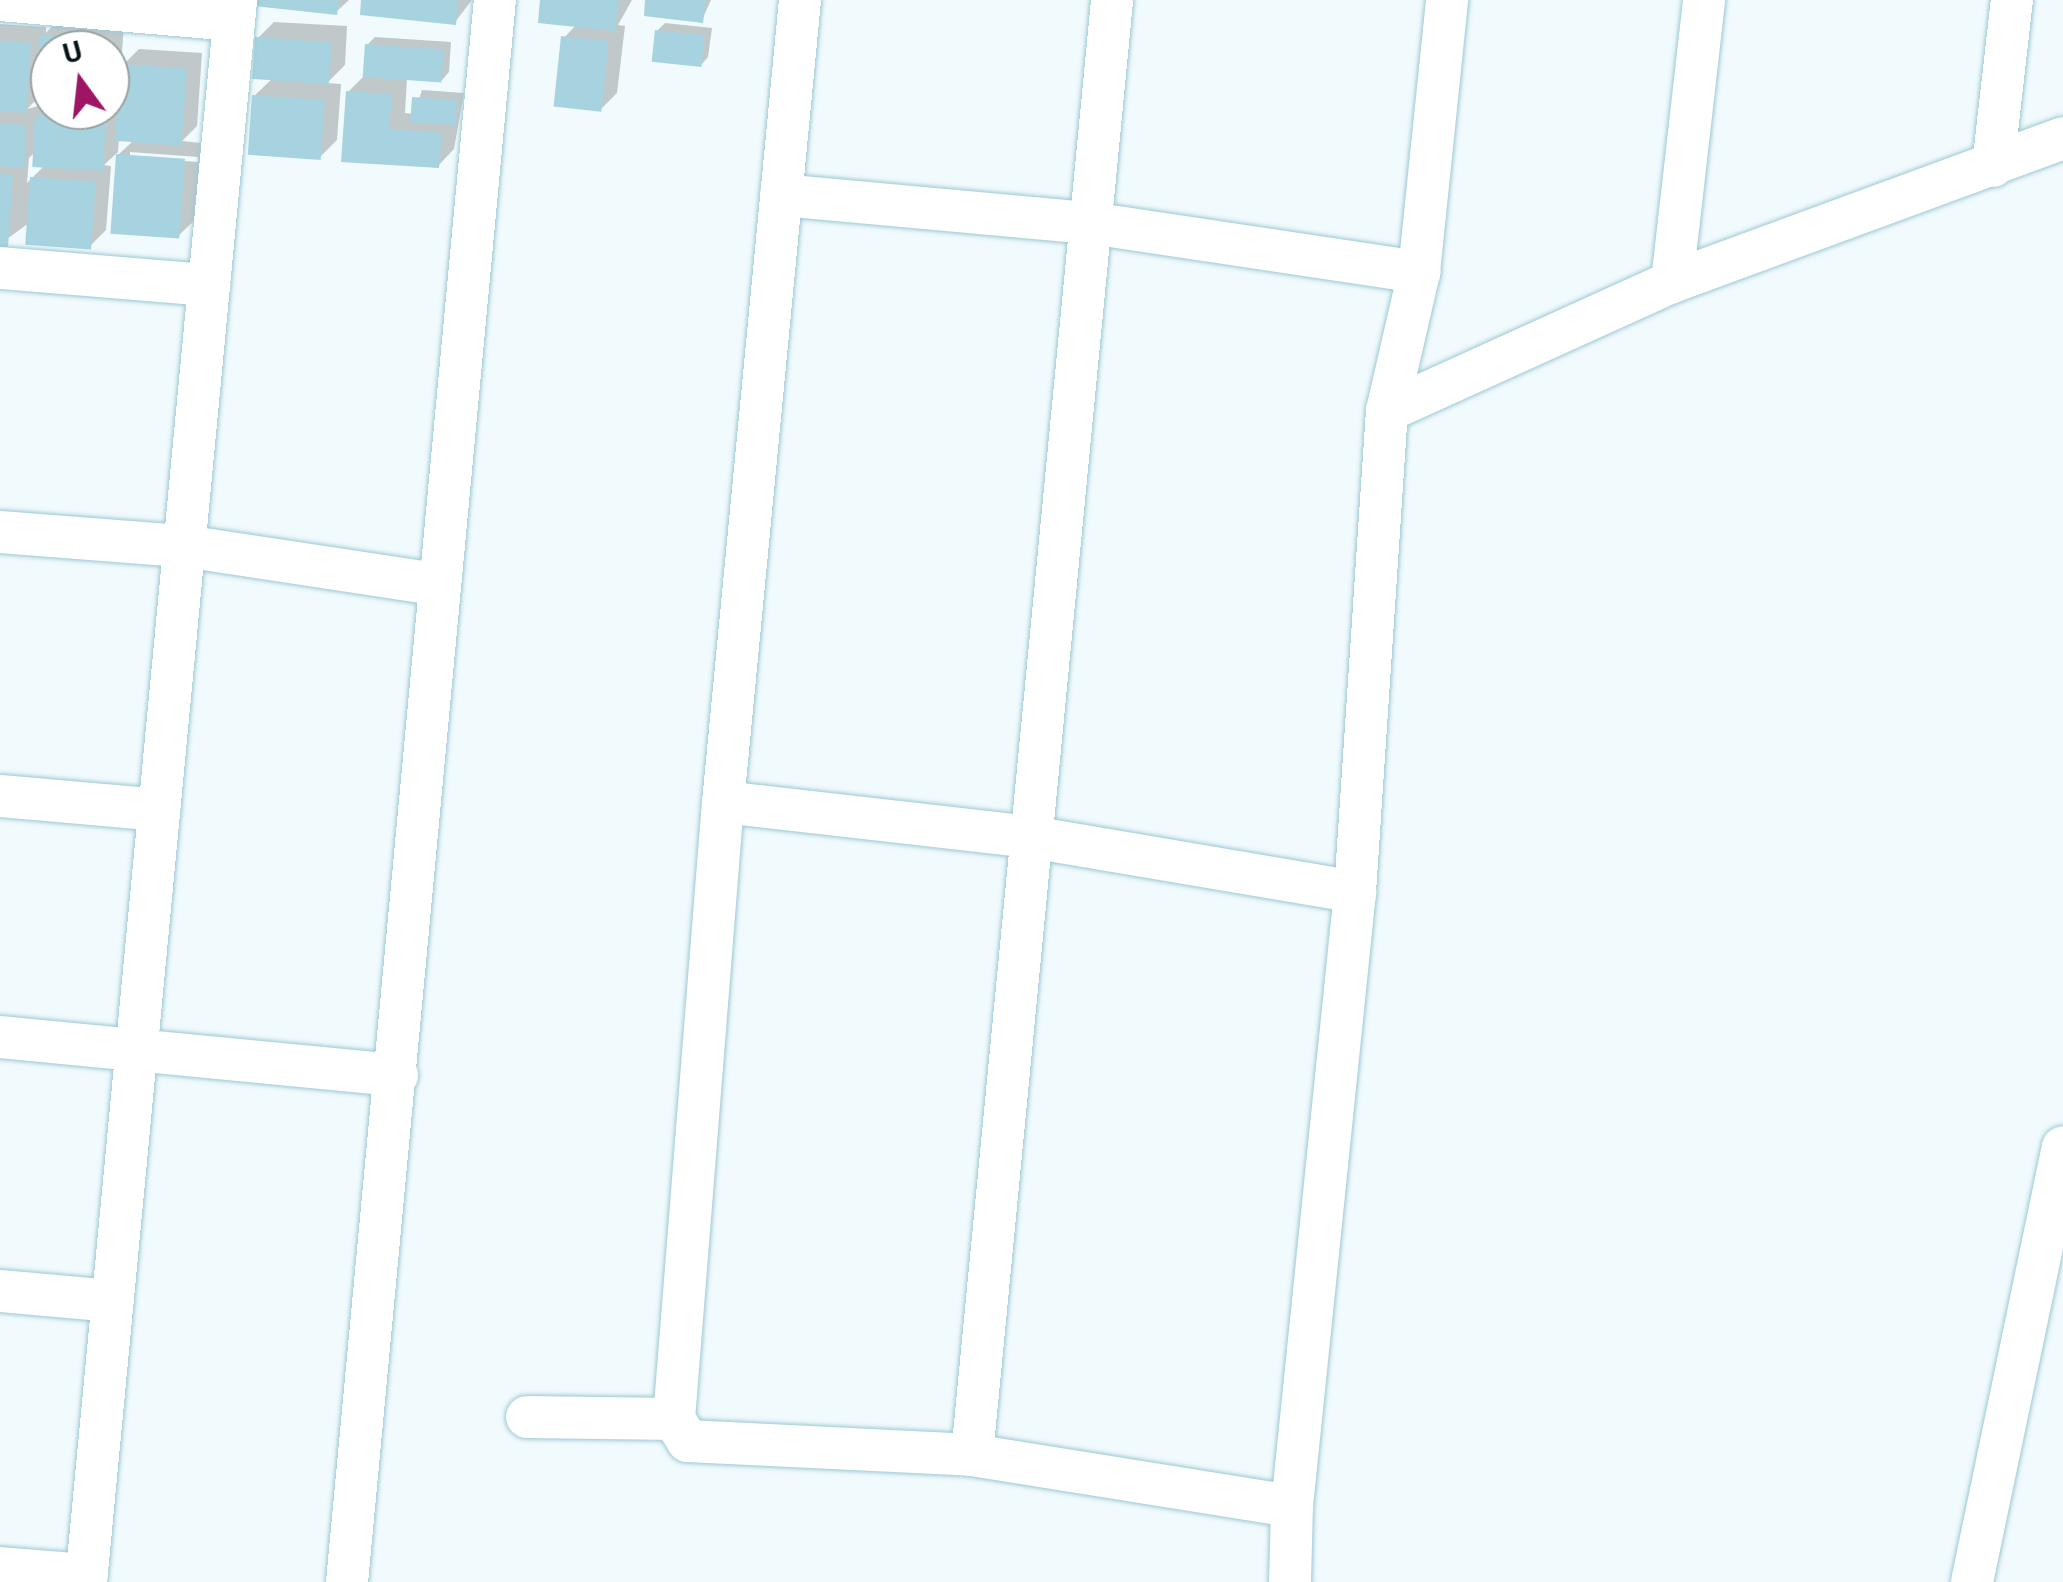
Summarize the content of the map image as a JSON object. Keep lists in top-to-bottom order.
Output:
{
  "north": "top"
}
